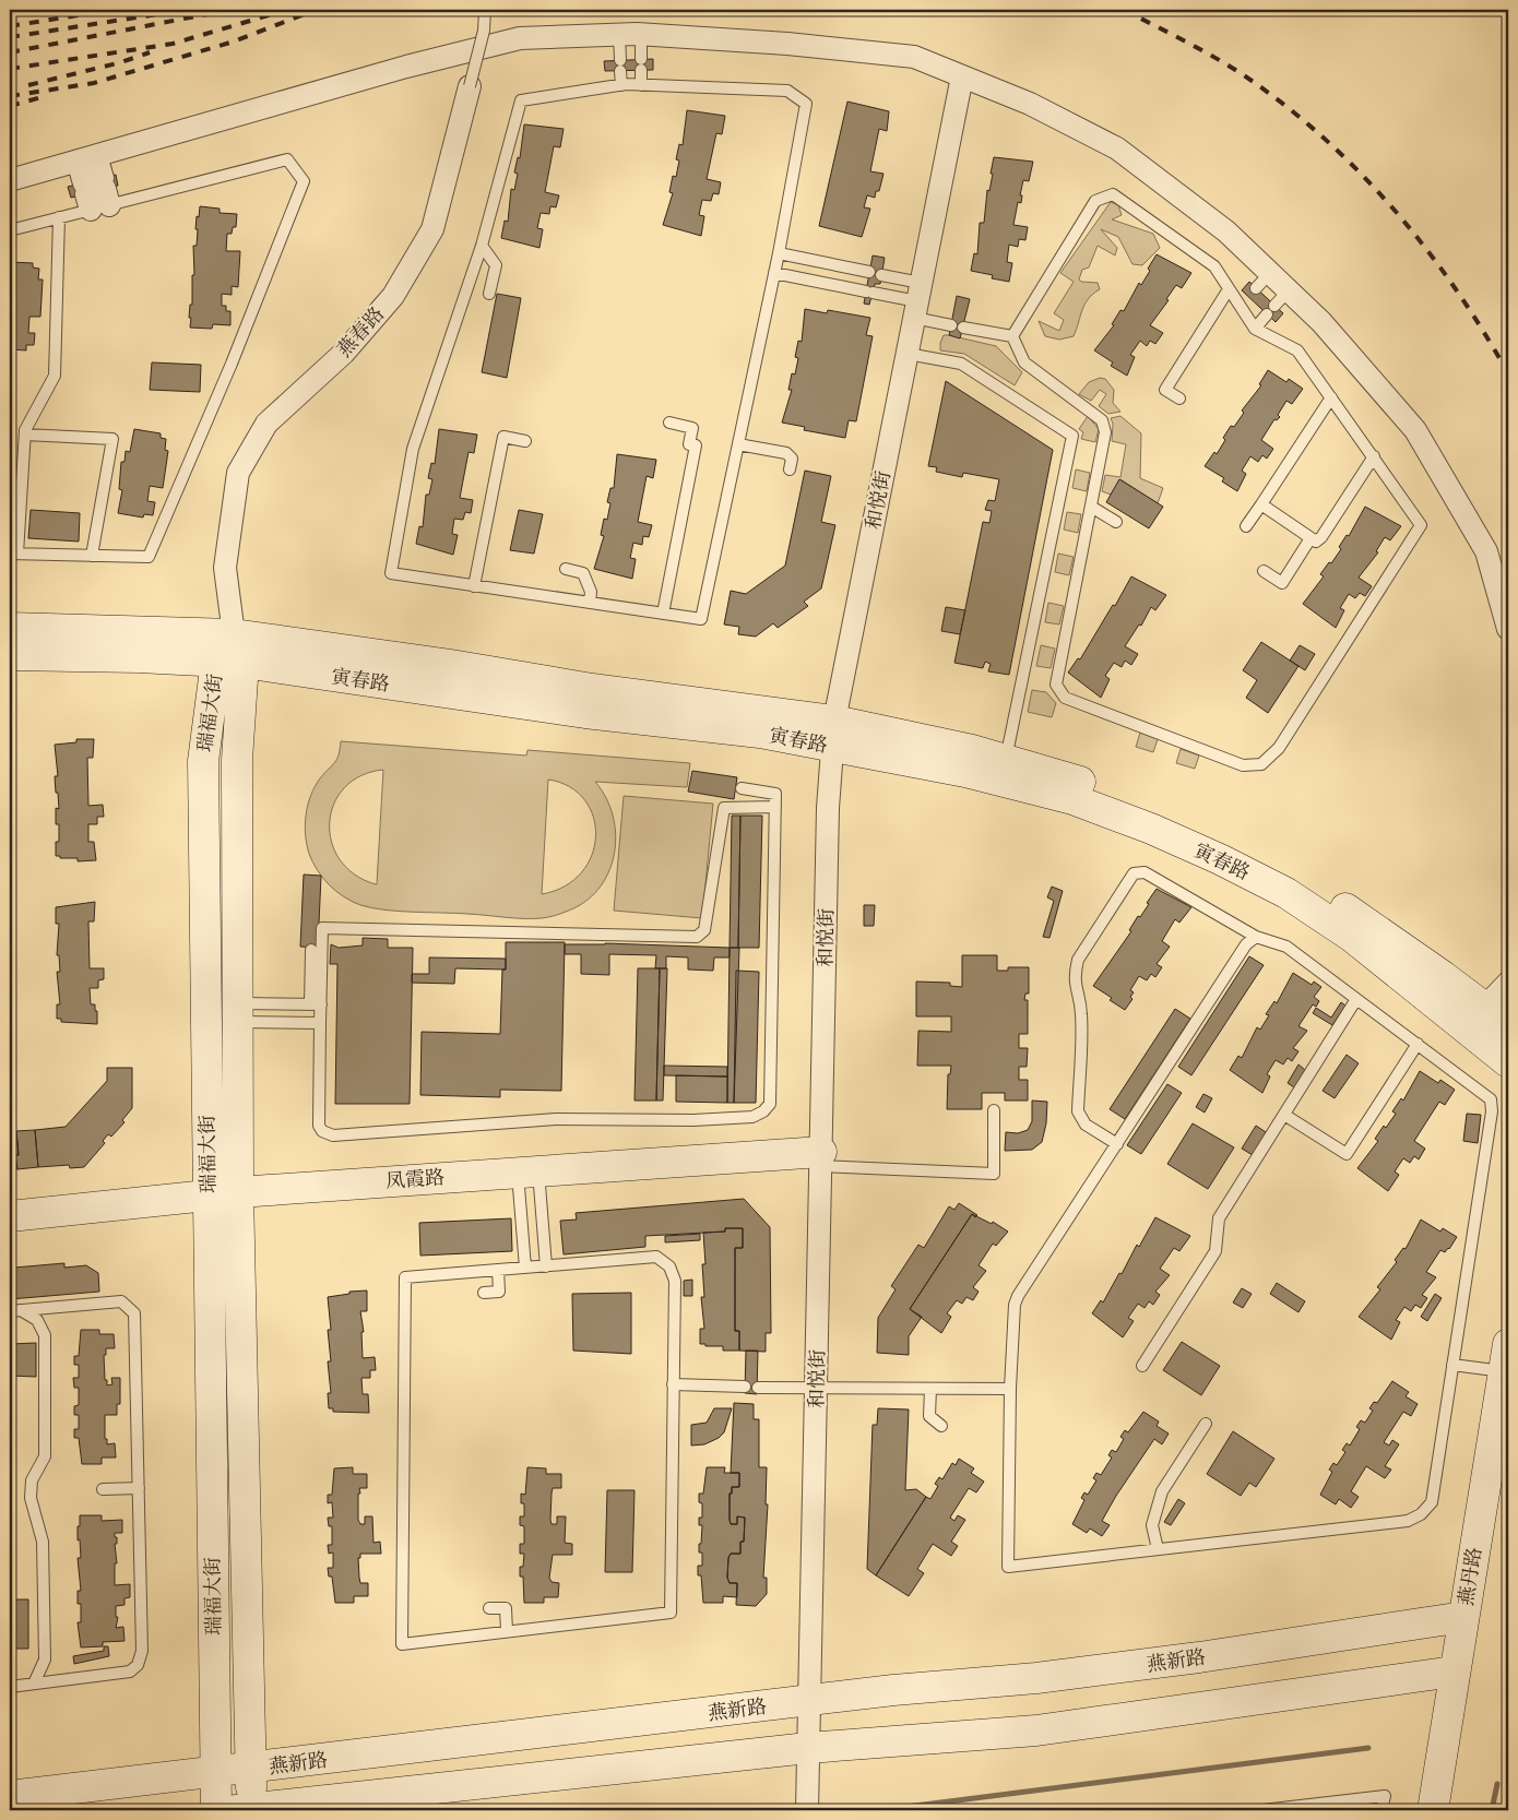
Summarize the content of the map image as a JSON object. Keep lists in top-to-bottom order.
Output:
{
  "streets": {
    "street": [
      "燕春路",
      "和悦街",
      "寅春路",
      "瑞福大街",
      "凤霞路",
      "燕丹路",
      "燕新路"
    ]
  },
  "crossings": [
    ["燕春路", "寅春路"],
    ["燕春路", "瑞福大街"],
    ["和悦街", "寅春路"],
    ["和悦街", "凤霞路"],
    ["和悦街", "燕新路"],
    ["寅春路", "瑞福大街"],
    ["瑞福大街", "凤霞路"],
    ["瑞福大街", "燕新路"],
    ["燕丹路", "燕新路"]
  ]
}
